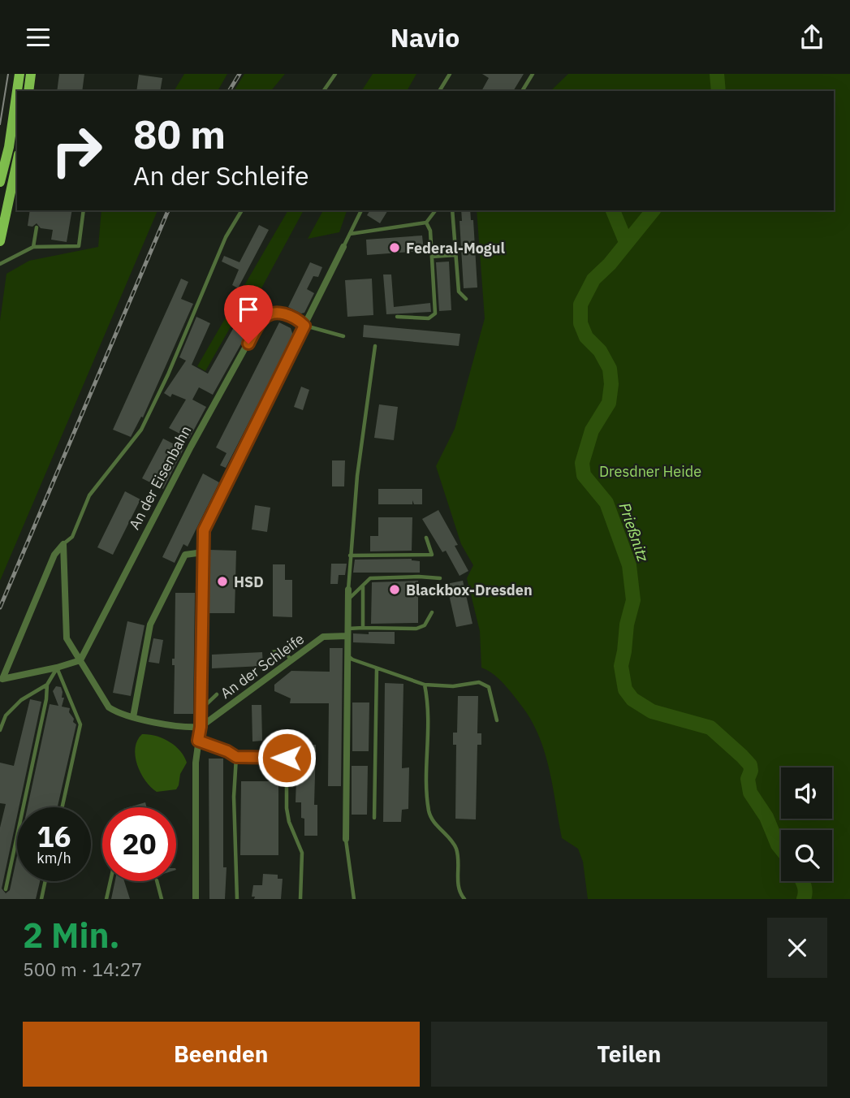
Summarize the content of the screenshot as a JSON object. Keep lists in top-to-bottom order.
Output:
{
  "streets": {
    "street": ["An der Eisenbahn", "An der Schleife"]
  },
  "crossings": [
    ["An der Eisenbahn", "An der Schleife"]
  ],
  "water": ["Prießnitz"],
  "parks": ["Dresdner Heide"],
  "places": ["Federal-Mogul", "HSD", "Blackbox-Dresden"],
  "page": {
    "header": "Navio",
    "turn": ["80 m", "An der Schleife"],
    "speed": "16 km/h",
    "limit": "20",
    "heading": ["2 Min.", "500 m · 14:27"],
    "buttons": ["Beenden", "Teilen"]
  }
}
